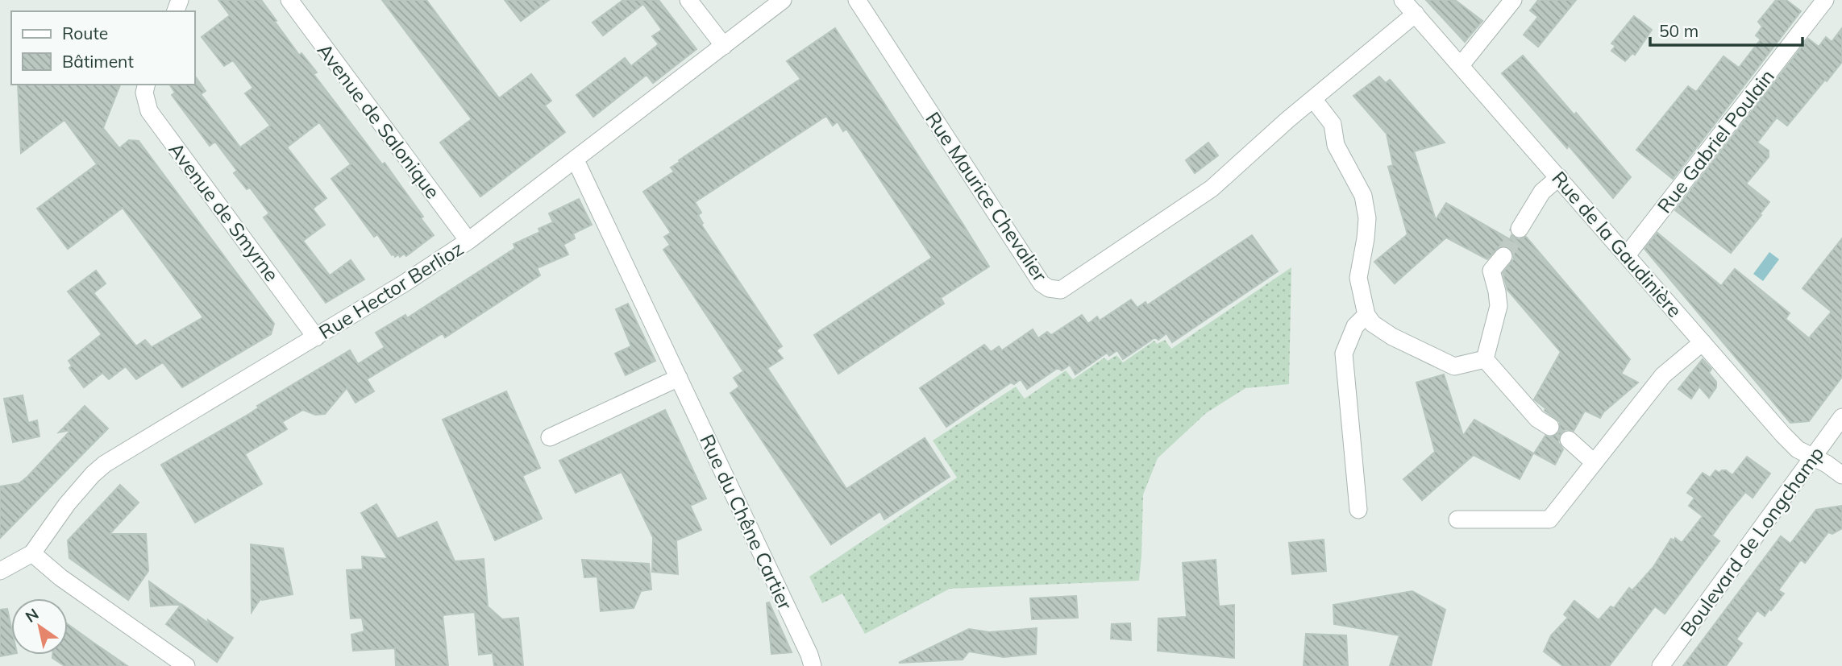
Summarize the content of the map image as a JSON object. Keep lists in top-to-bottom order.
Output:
{
  "streets": {
    "street": [
      "Avenue de Salonique",
      "Rue Gabriel Poulain",
      "Rue Maurice Chevalier",
      "Avenue de Smyrne",
      "Rue de la Gaudinière",
      "Rue Hector Berlioz",
      "Rue du Chêne Cartier",
      "Boulevard de Longchamp"
    ]
  },
  "crossings": [
    ["Avenue de Salonique", "Rue Hector Berlioz"],
    ["Rue Gabriel Poulain", "Rue de la Gaudinière"],
    ["Rue Maurice Chevalier", "Rue de la Gaudinière"],
    ["Avenue de Smyrne", "Rue Hector Berlioz"],
    ["Rue de la Gaudinière", "Boulevard de Longchamp"],
    ["Rue Hector Berlioz", "Rue du Chêne Cartier"]
  ],
  "legend": ["Route", "Bâtiment"],
  "scale_bar": "50 m",
  "north": "top left"
}
